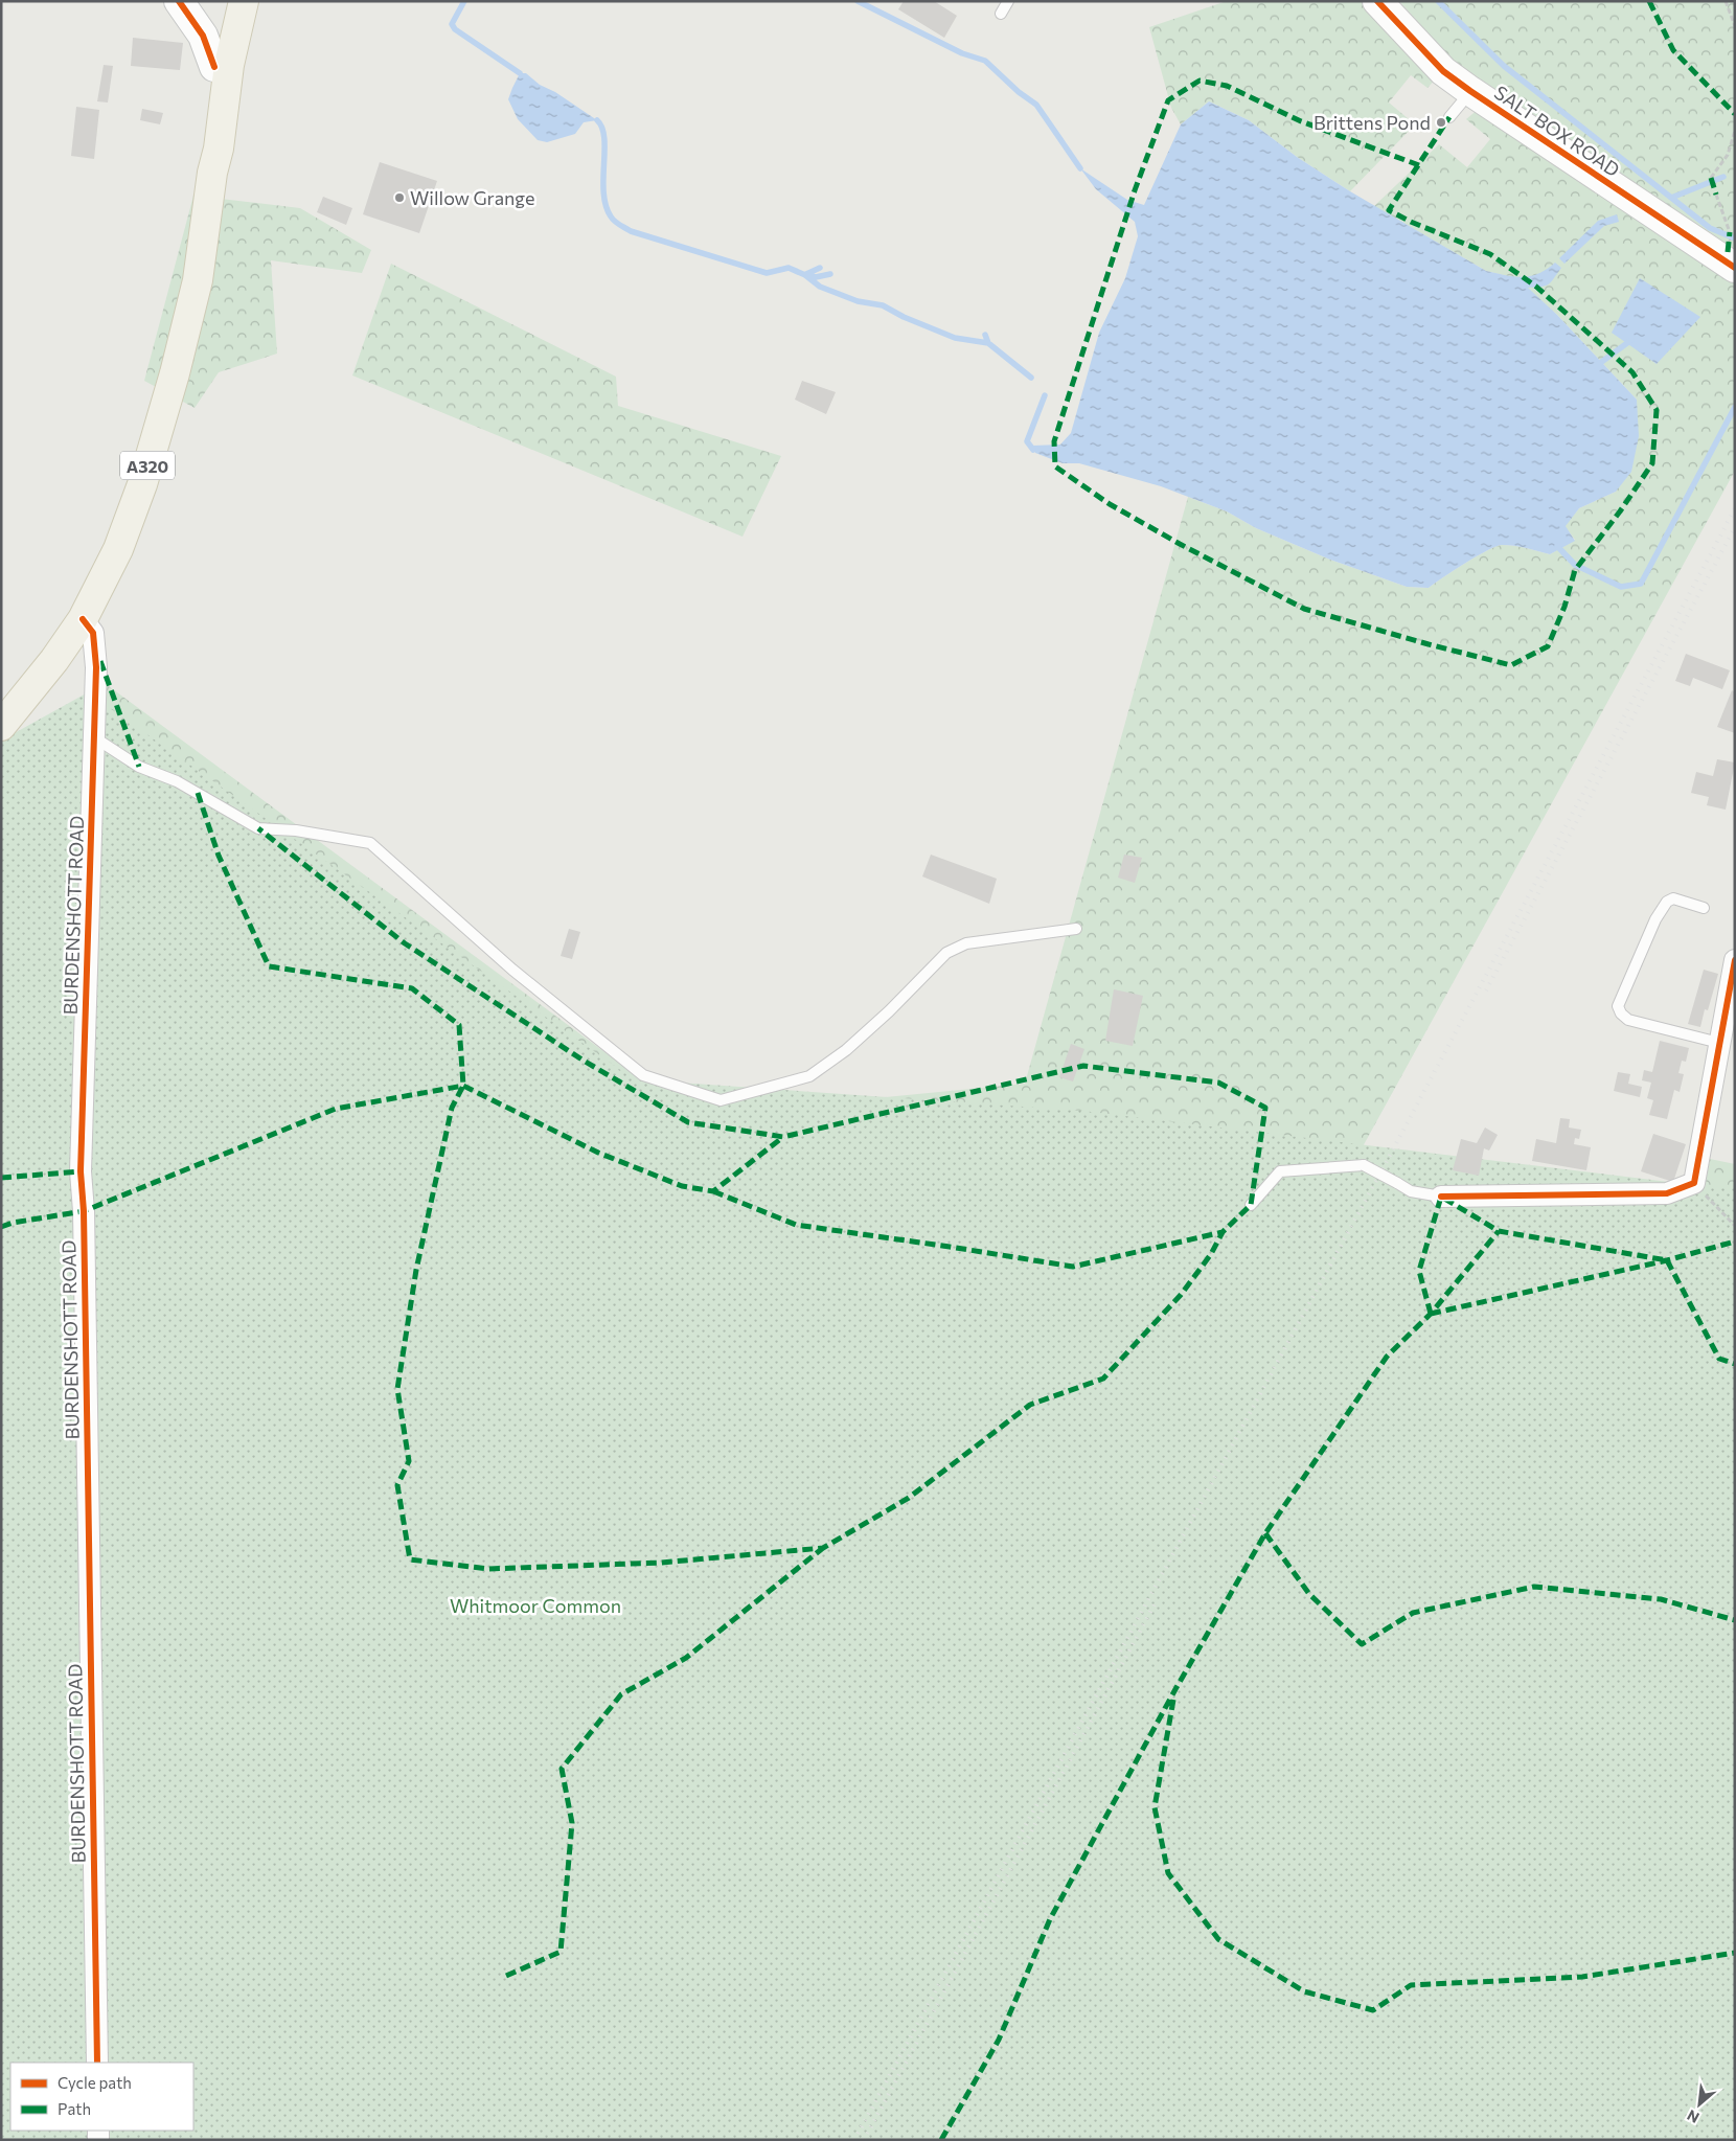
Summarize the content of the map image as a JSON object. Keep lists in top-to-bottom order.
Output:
{
  "streets": {
    "main road": ["A320"],
    "street": ["SALT BOX ROAD", "BURDENSHOTT ROAD"]
  },
  "crossings": [
    ["A320", "BURDENSHOTT ROAD"]
  ],
  "parks": ["Whitmoor Common"],
  "places": ["Brittens Pond", "Willow Grange"],
  "legend": ["Cycle path", "Path"],
  "north": "bottom left"
}
